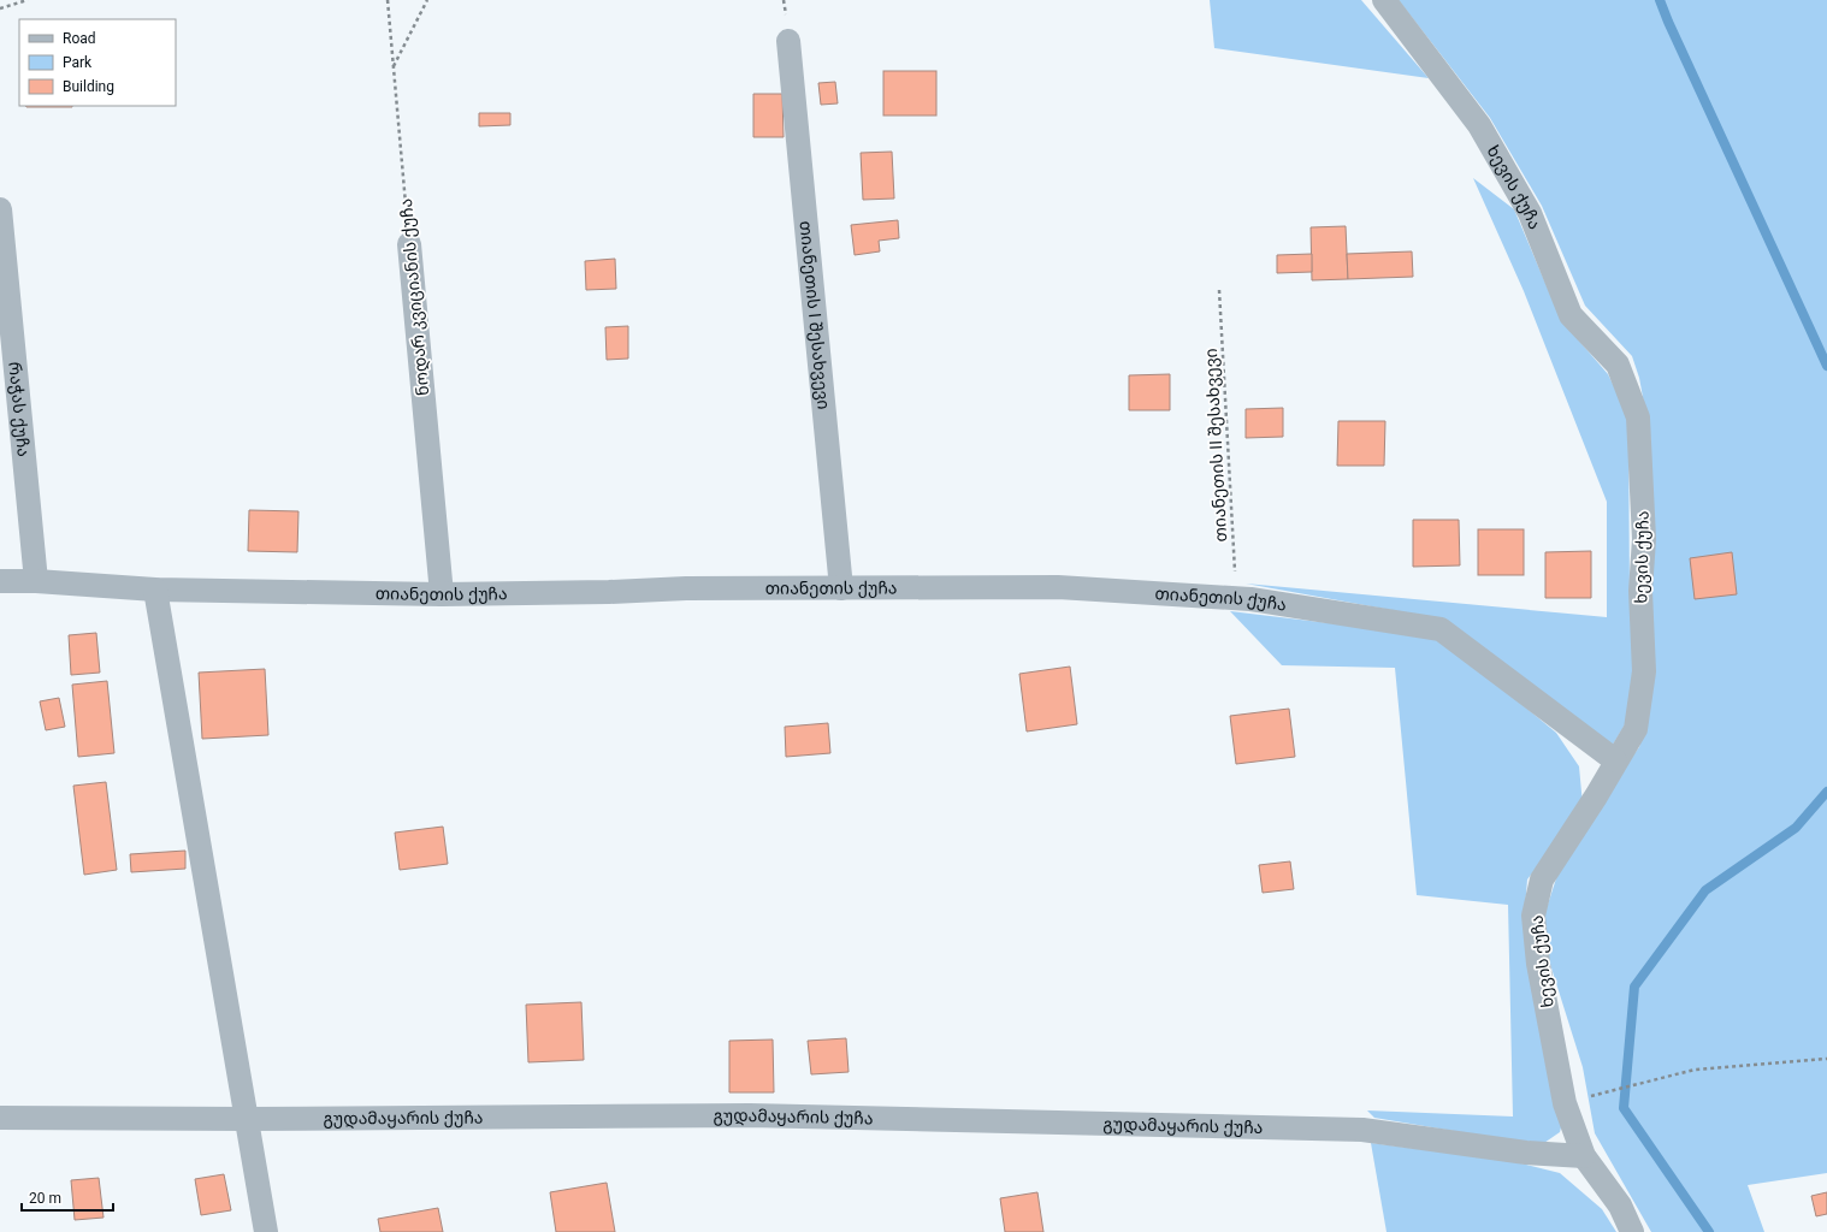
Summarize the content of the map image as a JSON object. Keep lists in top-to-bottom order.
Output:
{
  "streets": {
    "street": [
      "ხევის ქუჩა",
      "ნოდარ კვიციანის ქუჩა",
      "თიანეთის I შესახვევი",
      "რაჭას ქუჩა",
      "თიანეთის ქუჩა",
      "გუდამაყარის ქუჩა"
    ],
    "path": ["თიანეთის II შესახვევი"]
  },
  "crossings": [
    ["ხევის ქუჩა", "თიანეთის ქუჩა"],
    ["ხევის ქუჩა", "გუდამაყარის ქუჩა"],
    ["ნოდარ კვიციანის ქუჩა", "თიანეთის ქუჩა"],
    ["თიანეთის I შესახვევი", "თიანეთის ქუჩა"],
    ["რაჭას ქუჩა", "თიანეთის ქუჩა"],
    ["თიანეთის II შესახვევი", "თიანეთის ქუჩა"]
  ],
  "legend": ["Road", "Park", "Building"],
  "scale_bar": "20 m"
}
